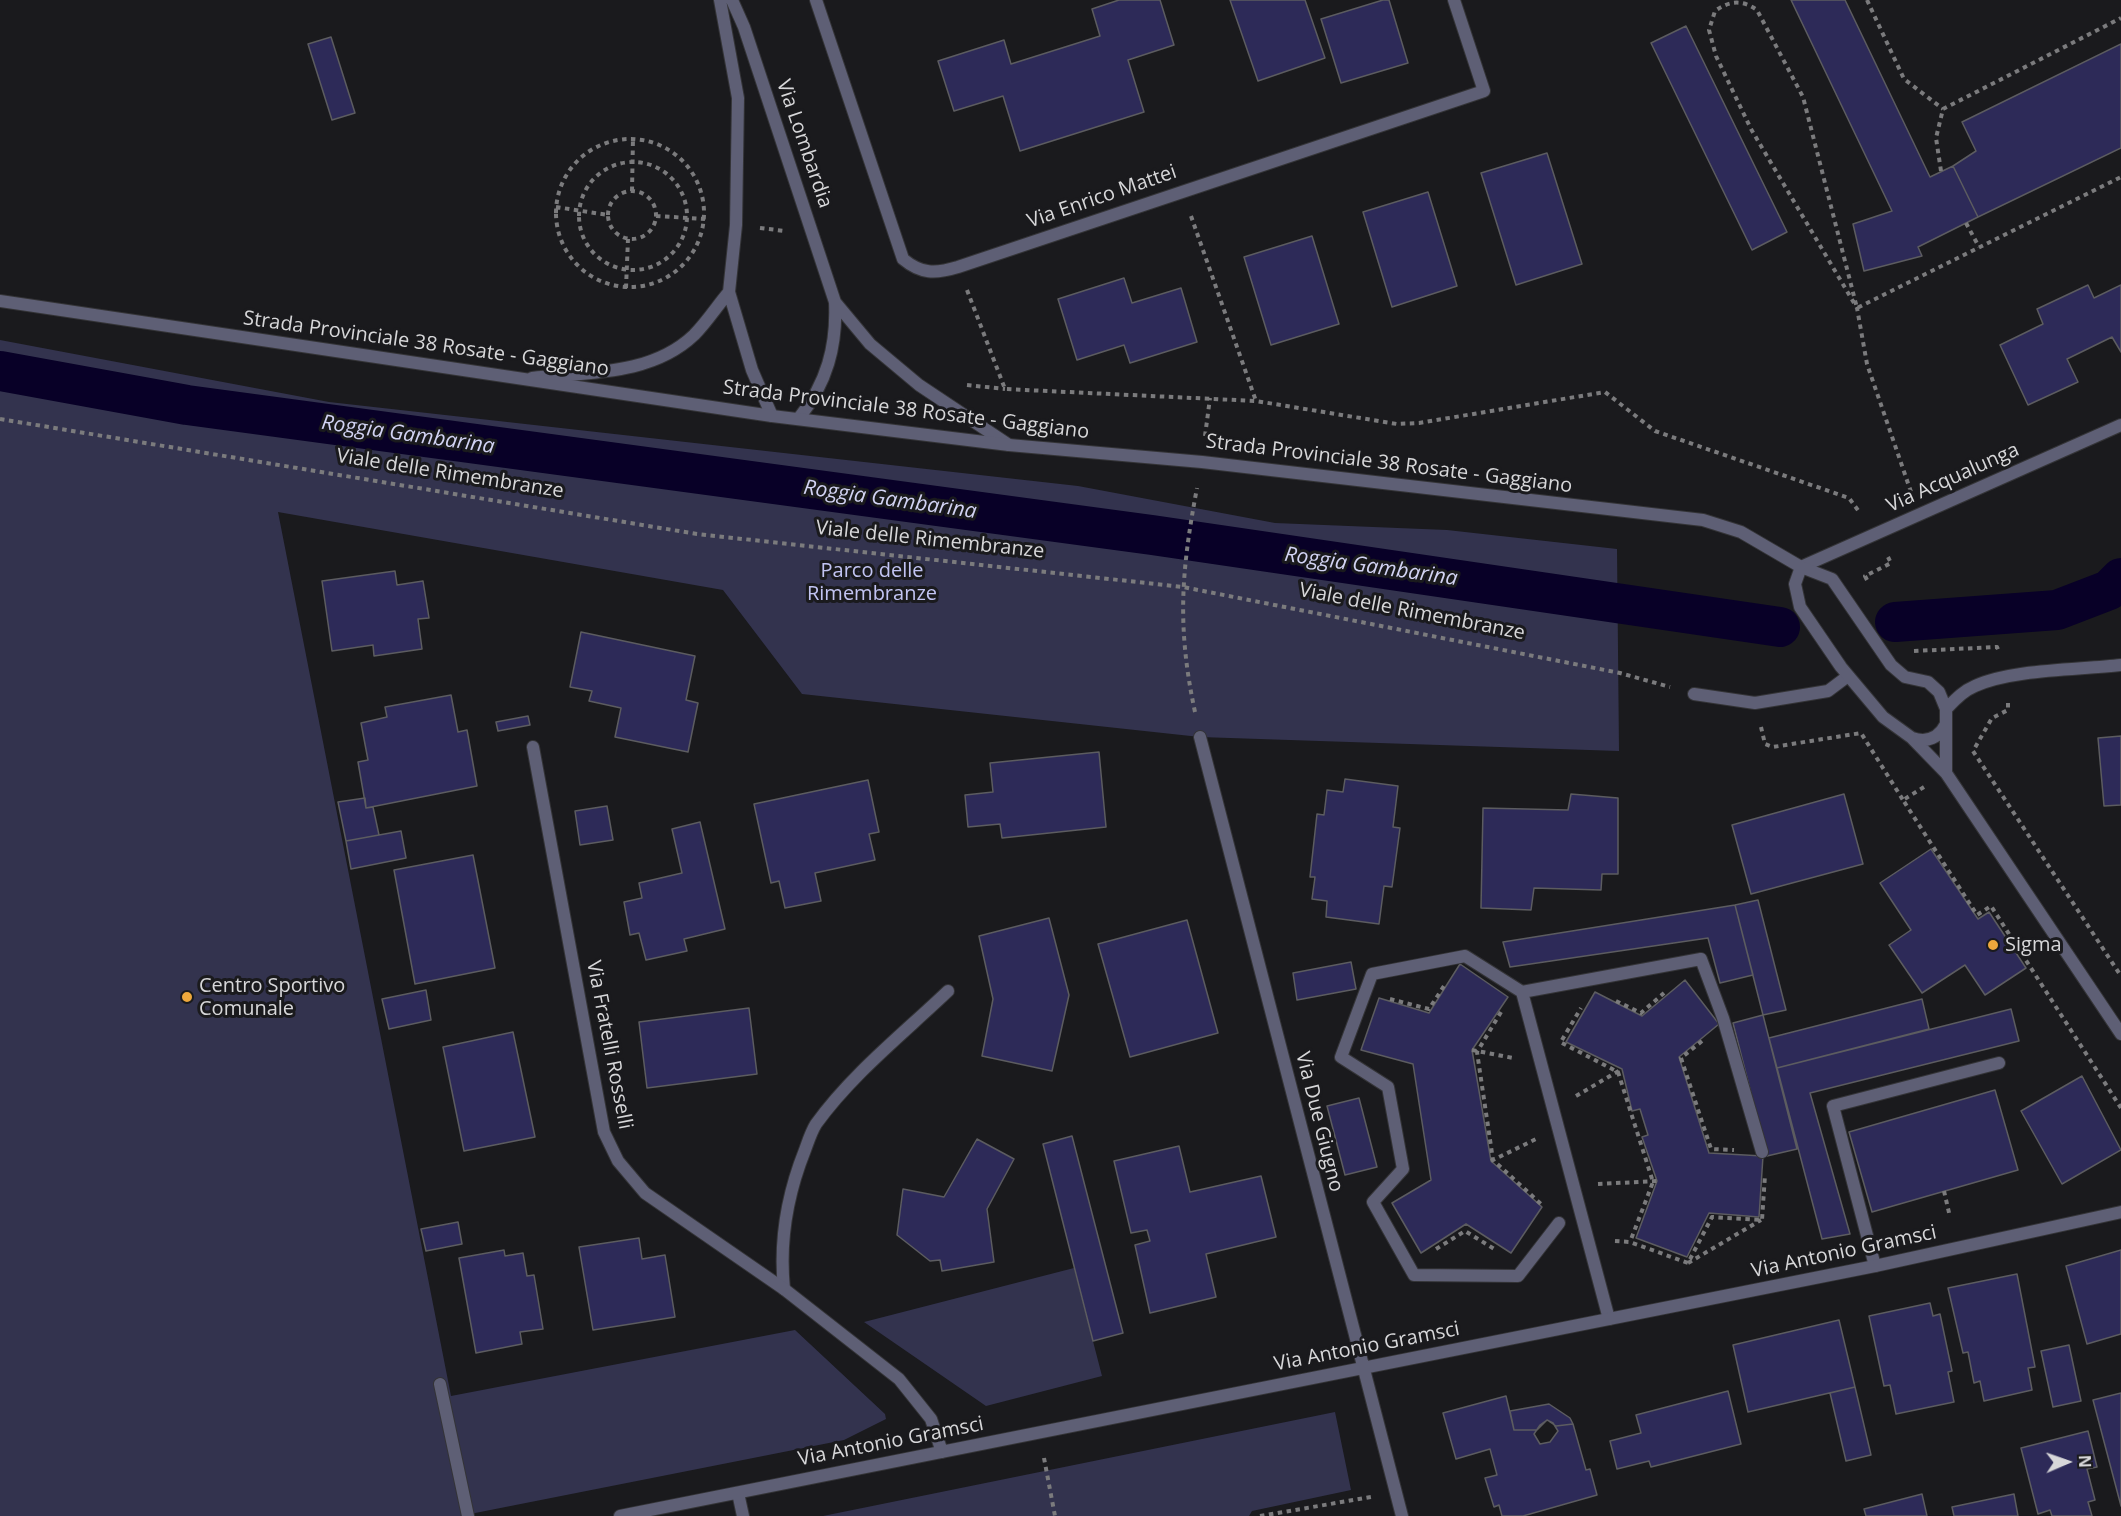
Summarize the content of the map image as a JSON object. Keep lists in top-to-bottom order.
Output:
{
  "streets": {
    "street": [
      "Via Lombardia",
      "Via Enrico Mattei",
      "Strada Provinciale 38 Rosate - Gaggiano",
      "Via Acqualunga",
      "Via Fratelli Rosselli",
      "Via Due Giugno",
      "Via Antonio Gramsci"
    ],
    "path": ["Viale delle Rimembranze"]
  },
  "crossings": [
    ["Via Lombardia", "Strada Provinciale 38 Rosate - Gaggiano"],
    ["Strada Provinciale 38 Rosate - Gaggiano", "Via Acqualunga"],
    ["Via Fratelli Rosselli", "Via Antonio Gramsci"],
    ["Via Due Giugno", "Via Antonio Gramsci"]
  ],
  "water": ["Roggia Gambarina"],
  "parks": ["Parco delle Rimembranze"],
  "places": ["Sigma", "Centro Sportivo Comunale"],
  "north": "right"
}
